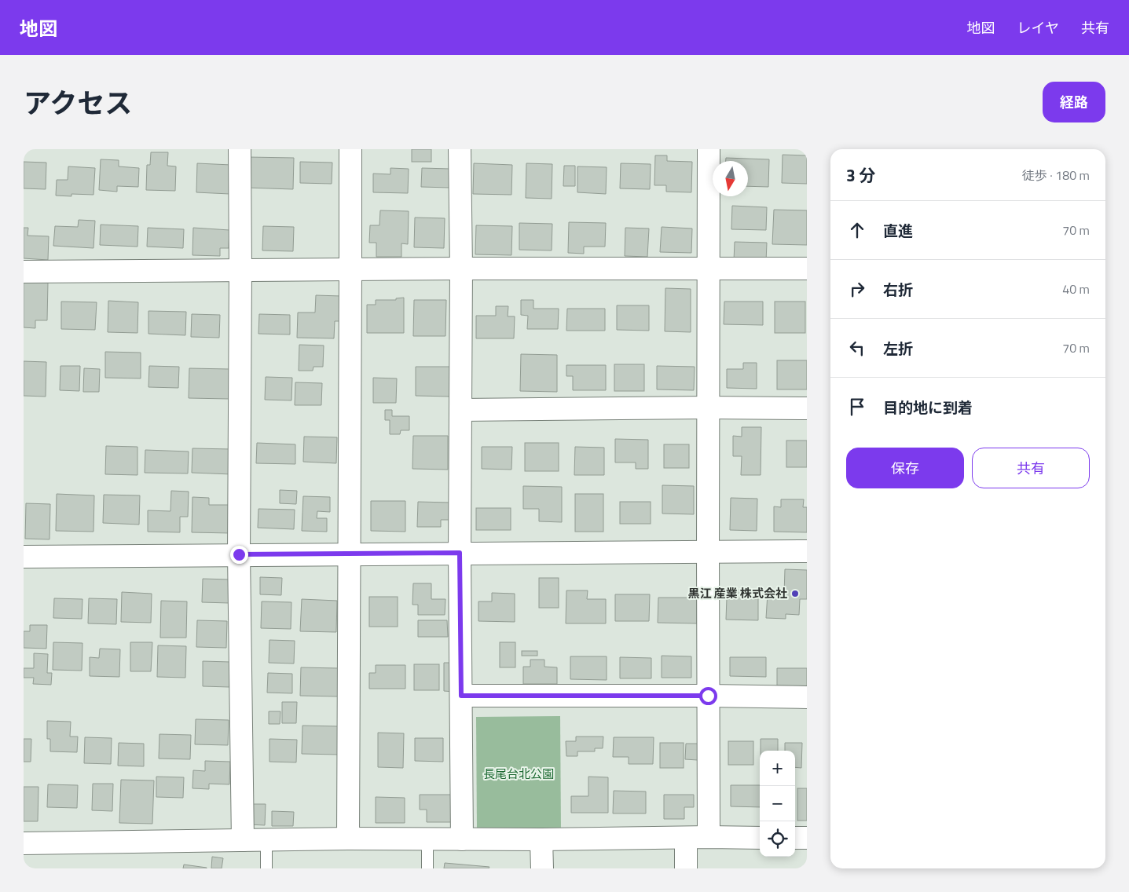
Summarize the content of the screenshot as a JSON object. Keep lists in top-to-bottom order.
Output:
{
  "parks": ["長尾台北公園"],
  "places": ["黒江 産業 株式会社"],
  "north": "bottom",
  "page": {
    "header": "地図",
    "nav": ["地図", "レイヤ", "共有"],
    "title": "アクセス",
    "buttons": [
      "経路",
      ["保存", "共有"]
    ],
    "heading": ["3 分", "徒歩 · 180 m"],
    "list": [
      ["直進", "70 m"],
      ["右折", "40 m"],
      ["左折", "70 m"],
      "目的地に到着"
    ],
    "map_buttons": ["+", "−"]
  }
}
